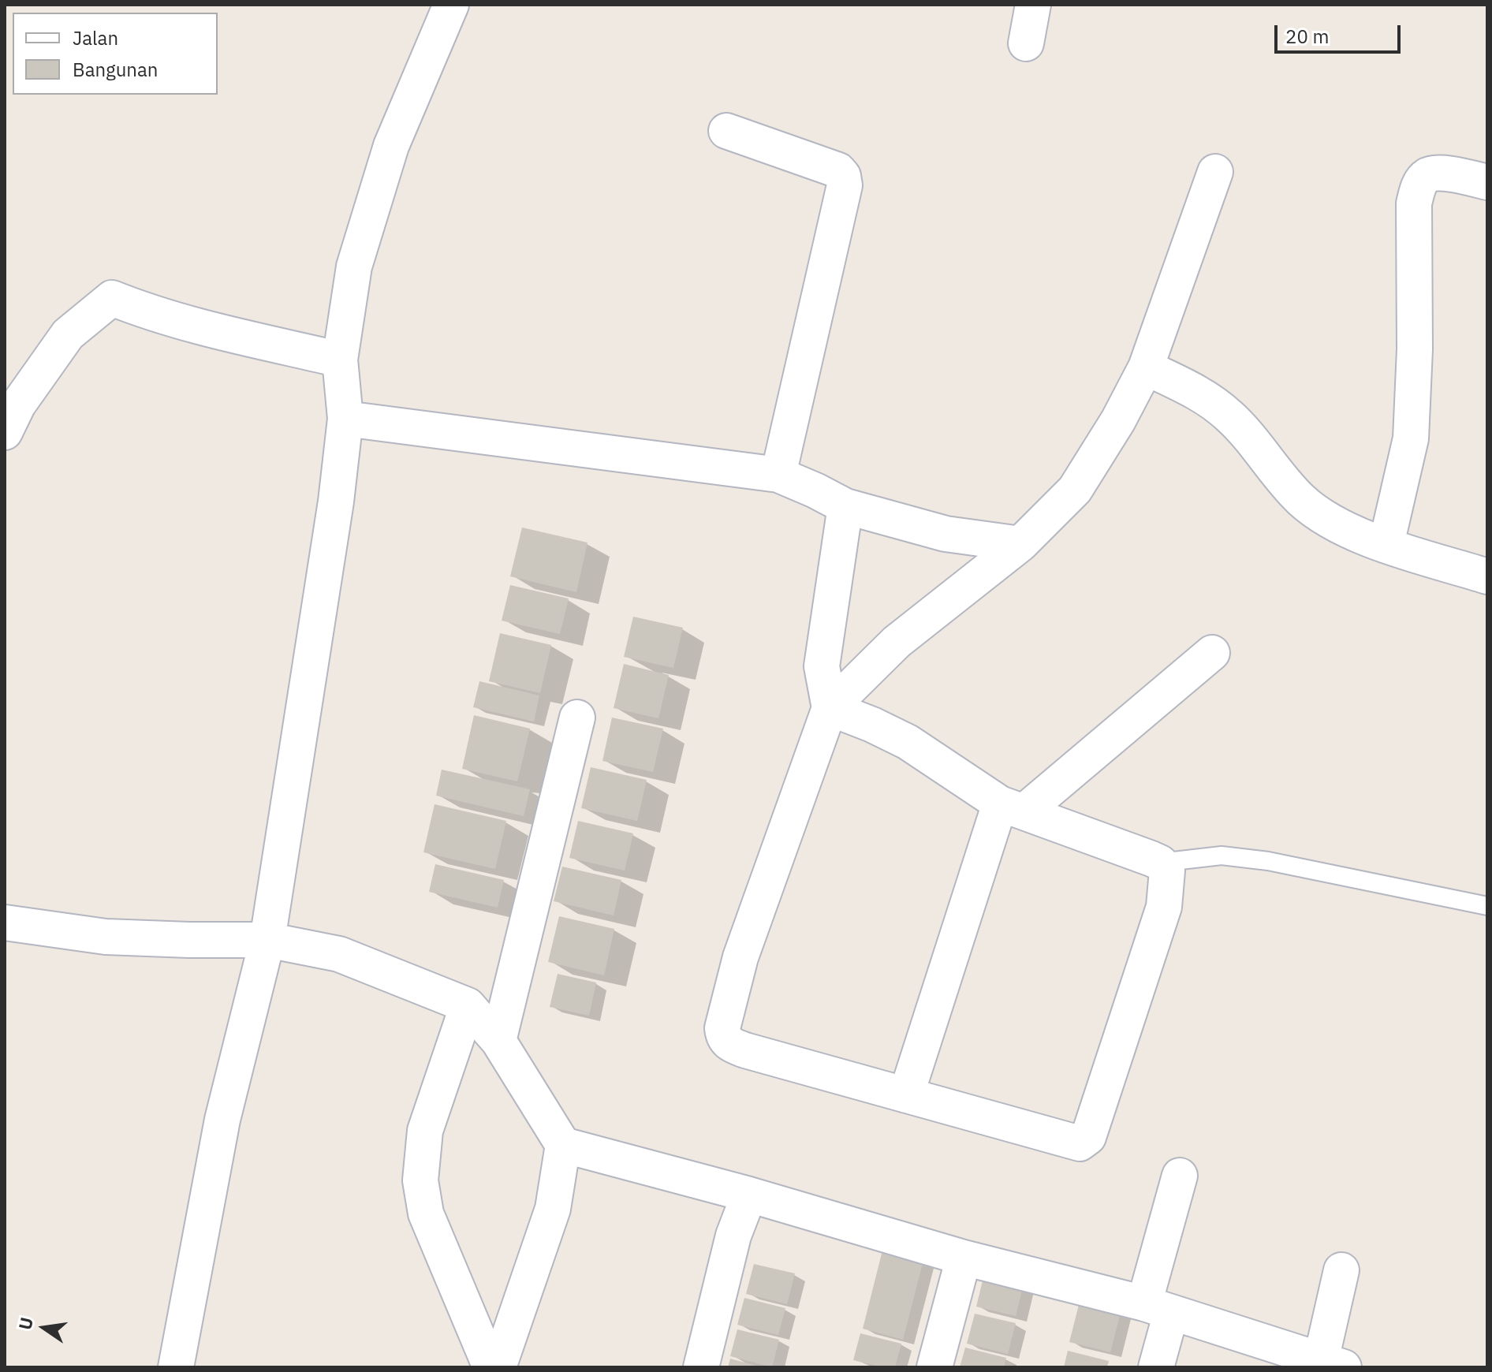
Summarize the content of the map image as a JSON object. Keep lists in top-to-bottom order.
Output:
{
  "legend": ["Jalan", "Bangunan"],
  "scale_bar": "20 m",
  "north": "left"
}
